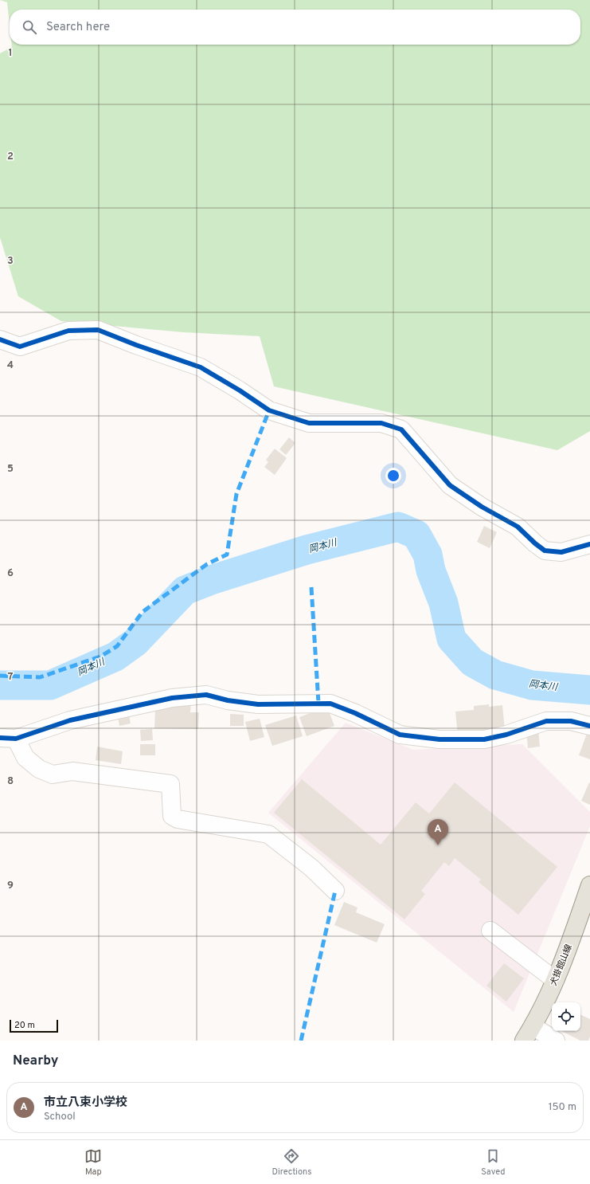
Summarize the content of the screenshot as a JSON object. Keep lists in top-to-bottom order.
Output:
{
  "streets": {
    "main road": ["犬掛館山線"]
  },
  "water": ["岡本川"],
  "scale_bar": "20 m",
  "page": {
    "search": "Search here",
    "pins": "A",
    "scale": "20 m",
    "heading": "Nearby",
    "list": [
      {
        "mark": "A",
        "name": "市立八束小学校",
        "note": "School",
        "value": "150 m"
      }
    ],
    "nav": ["Map", "Directions", "Saved"]
  },
  "grid": {
    "rows": [
      "1",
      "2",
      "3",
      "4",
      "5",
      "6",
      "7",
      "8",
      "9"
    ]
  }
}
